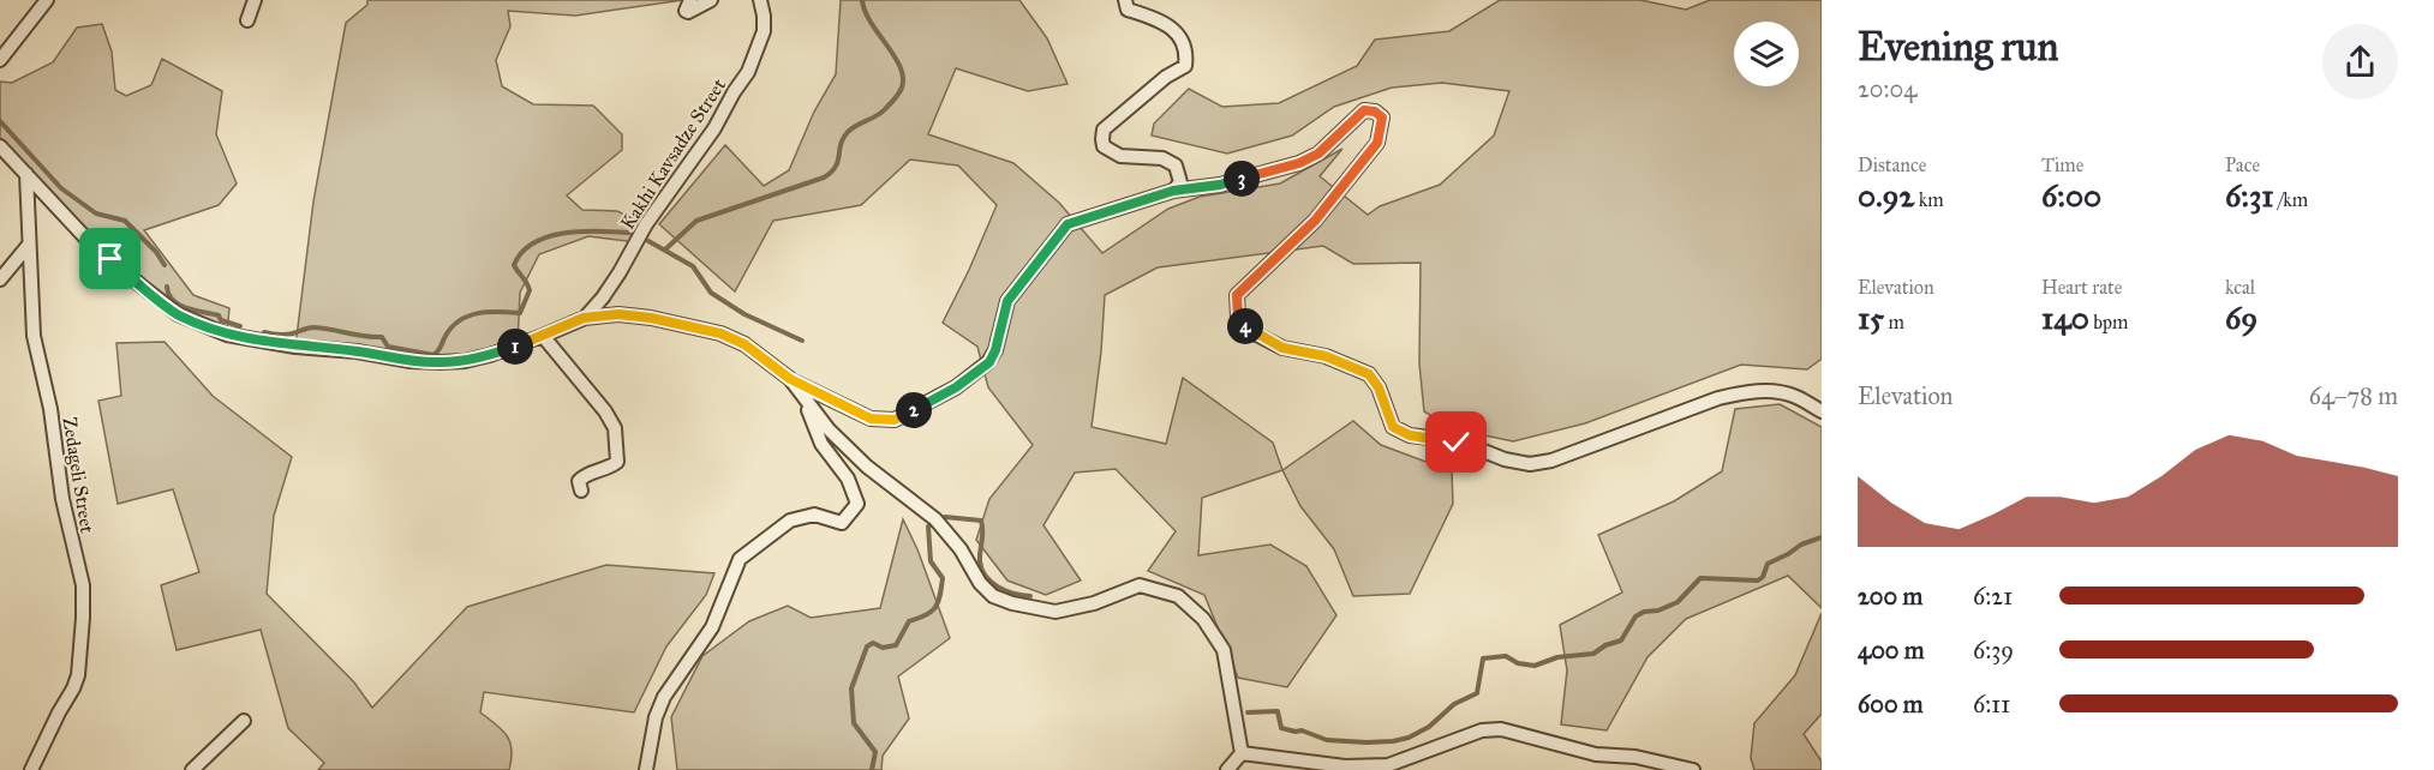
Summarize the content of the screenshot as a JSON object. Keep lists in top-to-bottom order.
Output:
{
  "streets": {
    "street": ["Kakhi Kavsadze Street", "Zedageli Street"]
  },
  "crossings": [
    ["Kakhi Kavsadze Street", "Zedageli Street"]
  ],
  "page": {
    "heading": ["Evening run", "20:04"],
    "stats": [
      ["Distance", "0.92 km"],
      ["Time", "6:00"],
      ["Pace", "6:31 /km"],
      ["Elevation", "15 m"],
      ["Heart rate", "140 bpm"],
      ["kcal", "69"]
    ],
    "pins": [
      "3",
      "4",
      "1",
      "2"
    ],
    "chart": ["Elevation", "64–78 m"],
    "list": [
      {
        "name": "200 m",
        "note": "6:21"
      },
      {
        "name": "400 m",
        "note": "6:39"
      },
      {
        "name": "600 m",
        "note": "6:11"
      }
    ]
  }
}
